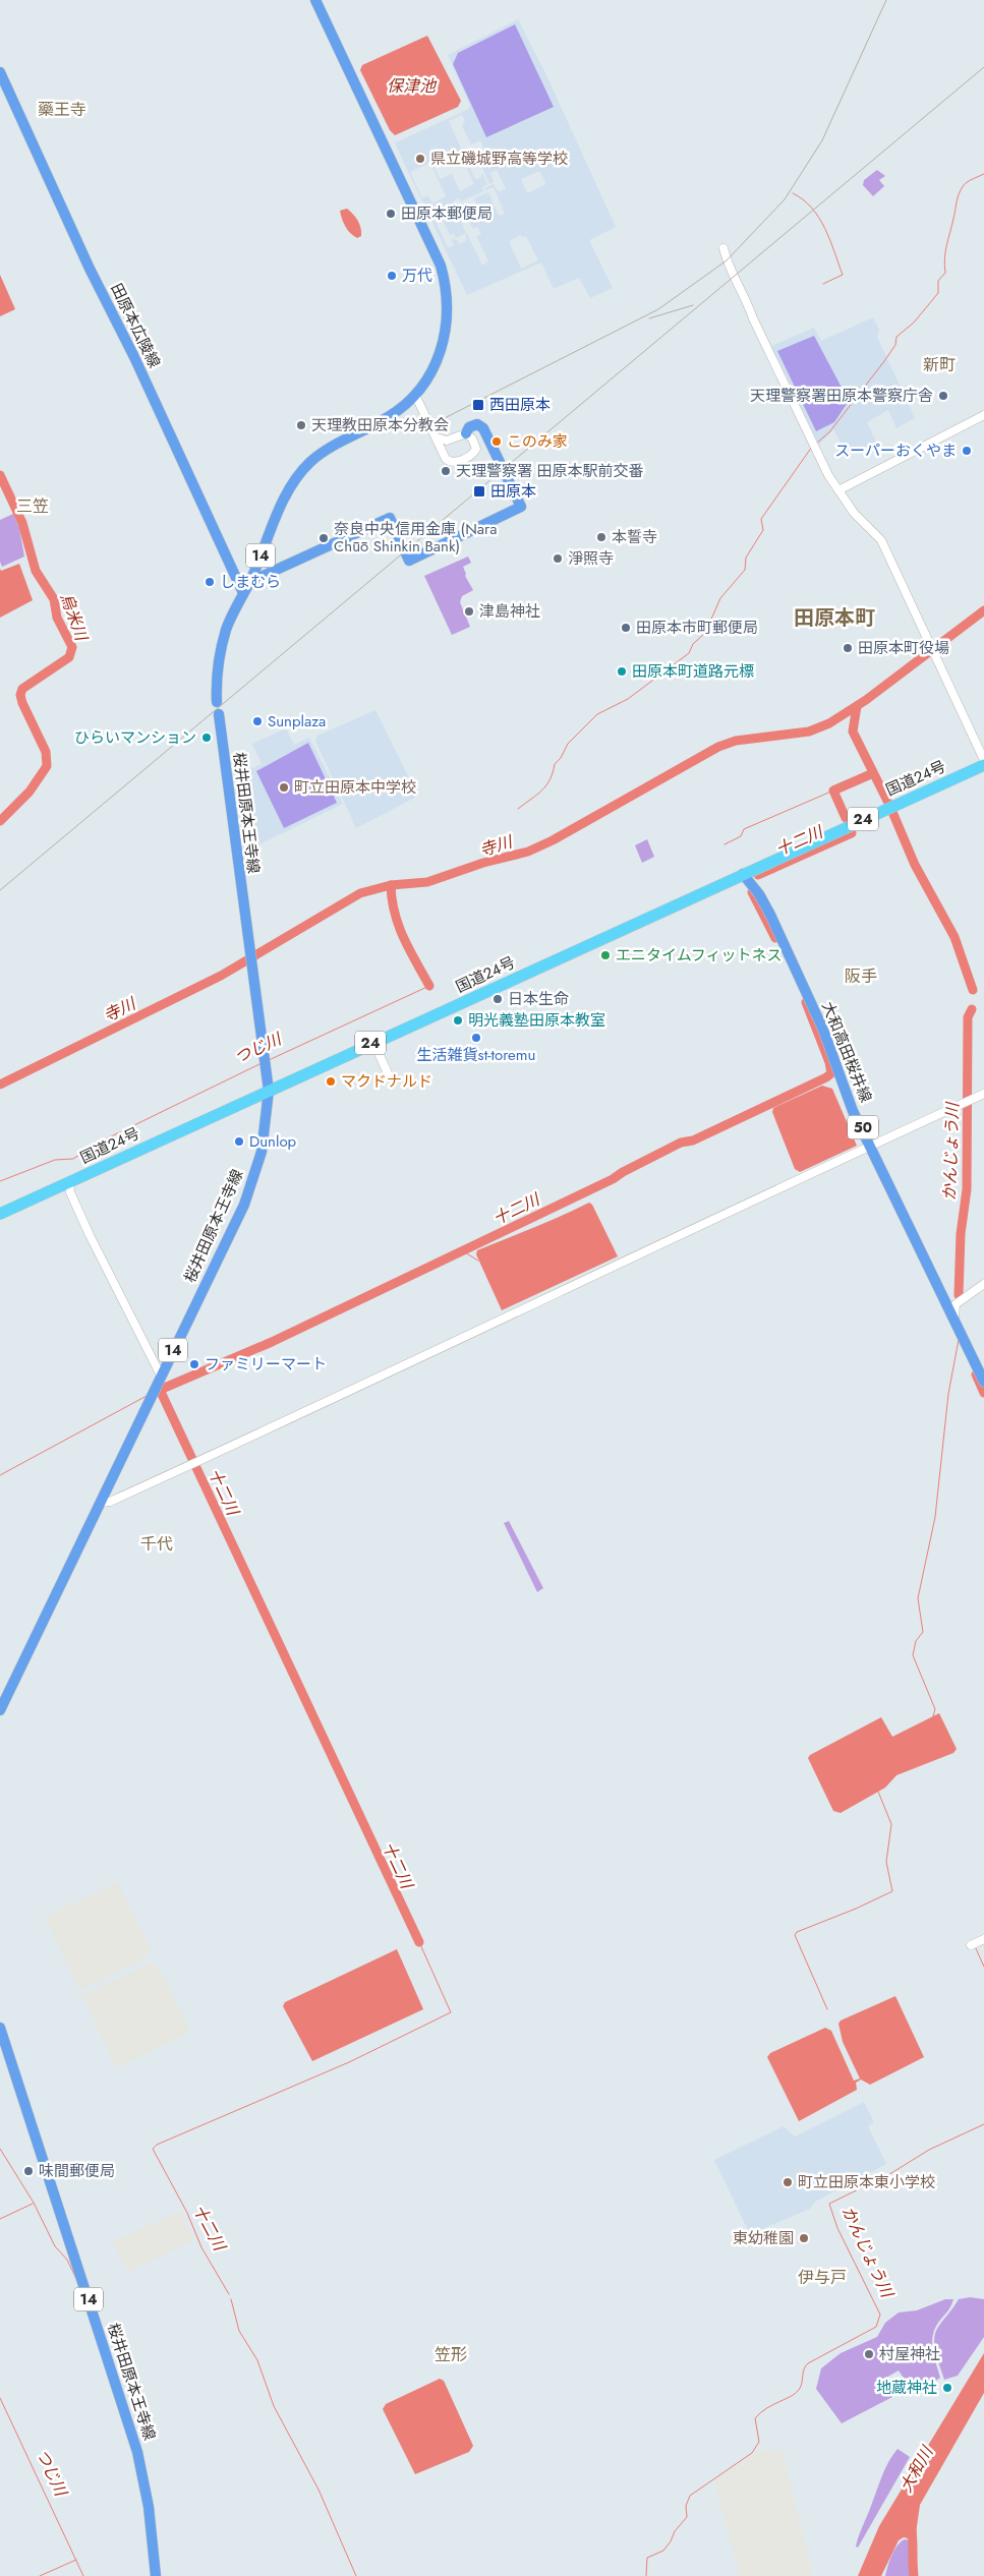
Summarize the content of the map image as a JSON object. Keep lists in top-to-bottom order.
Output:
{
  "streets": {
    "highway": ["国道24号", "24"],
    "main road": [
      "田原本広陵線",
      "14",
      "桜井田原本王寺線",
      "大和高田桜井線",
      "50"
    ]
  },
  "crossings": [
    ["田原本広陵線", "14"],
    ["国道24号", "桜井田原本王寺線"],
    ["国道24号", "大和高田桜井線"]
  ],
  "districts": [
    "藥王寺",
    "新町",
    "三笠",
    "田原本町",
    "阪手",
    "千代",
    "伊与戸",
    "笠形"
  ],
  "water": [
    "保津池",
    "烏米川",
    "十二川",
    "寺川",
    "つじ川",
    "かんじょう川",
    "大和川"
  ],
  "places": {
    "other": [
      "県立磯城野高等学校",
      "田原本郵便局",
      "万代",
      "天理警察署田原本警察庁舎",
      "天理教田原本分教会",
      "このみ家",
      "スーパーおくやま",
      "天理警察署 田原本駅前交番",
      "本誓寺",
      "奈良中央信用金庫 (Nara Chūō Shinkin Bank)",
      "淨照寺",
      "しまむら",
      "津島神社",
      "田原本市町郵便局",
      "田原本町役場",
      "田原本町道路元標",
      "Sunplaza",
      "ひらいマンション",
      "町立田原本中学校",
      "エニタイムフィットネス",
      "日本生命",
      "明光義塾田原本教室",
      "生活雑貨st-toremu",
      "マクドナルド",
      "Dunlop",
      "ファミリーマート",
      "味間郵便局",
      "町立田原本東小学校",
      "東幼稚園",
      "村屋神社",
      "地蔵神社"
    ],
    "transit": ["西田原本", "田原本"]
  }
}
